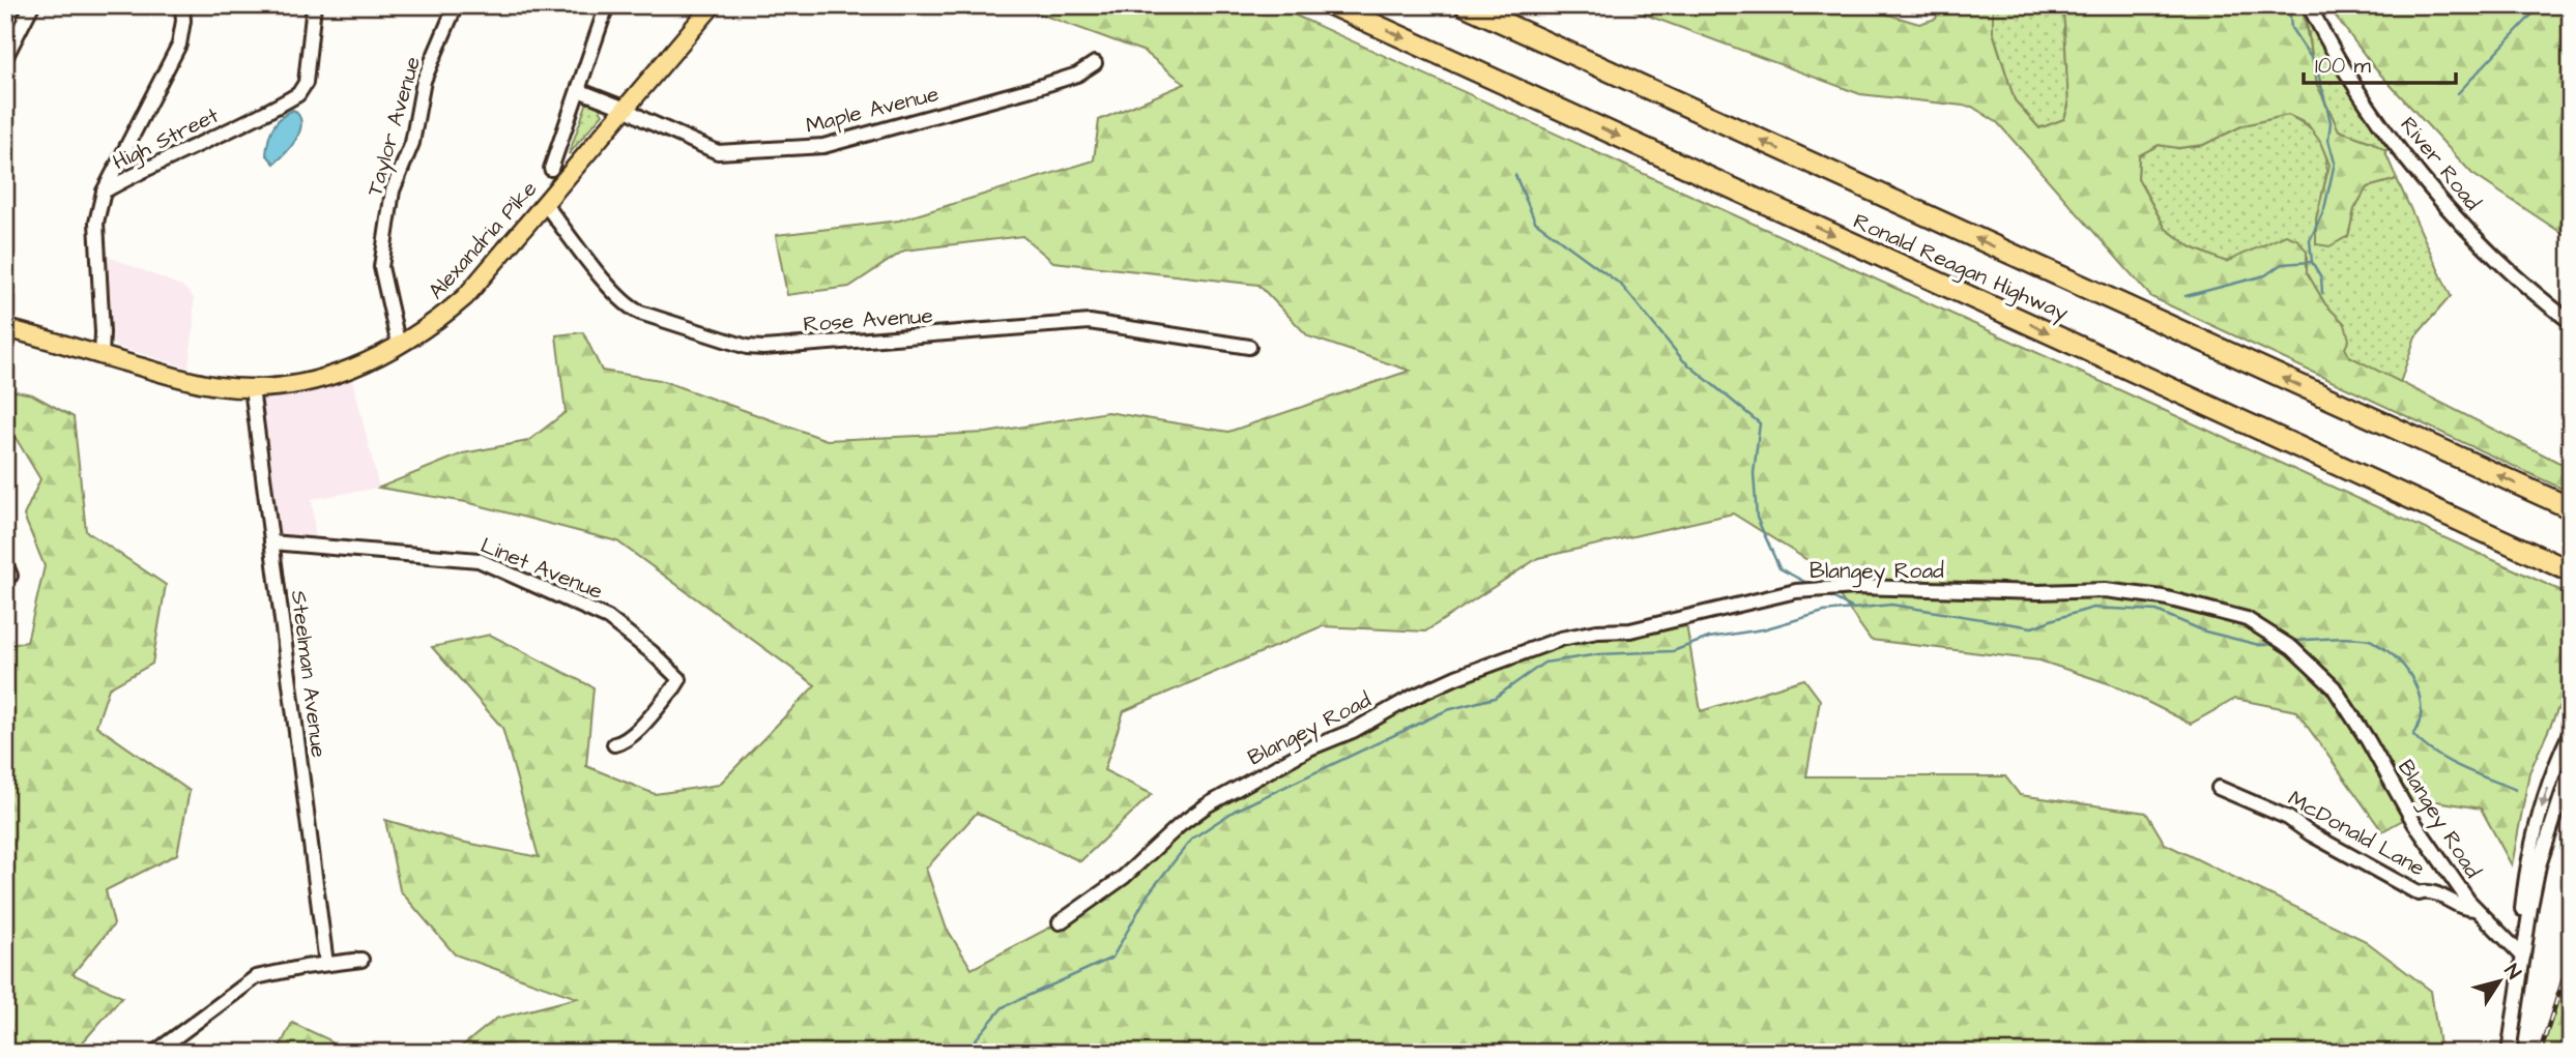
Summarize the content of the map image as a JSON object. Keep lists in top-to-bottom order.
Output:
{
  "streets": {
    "highway": ["Ronald Reagan Highway"],
    "main road": ["Alexandria Pike"],
    "street": [
      "Maple Avenue",
      "Taylor Avenue",
      "High Street",
      "River Road",
      "Rose Avenue",
      "Linet Avenue",
      "Blangey Road",
      "Steelman Avenue",
      "McDonald Lane"
    ]
  },
  "crossings": [
    ["Maple Avenue", "Alexandria Pike"],
    ["Taylor Avenue", "Alexandria Pike"],
    ["High Street", "Alexandria Pike"],
    ["Alexandria Pike", "Rose Avenue"],
    ["Alexandria Pike", "Steelman Avenue"],
    ["Linet Avenue", "Steelman Avenue"],
    ["Blangey Road", "McDonald Lane"]
  ],
  "scale_bar": "100 m",
  "north": "top right"
}
